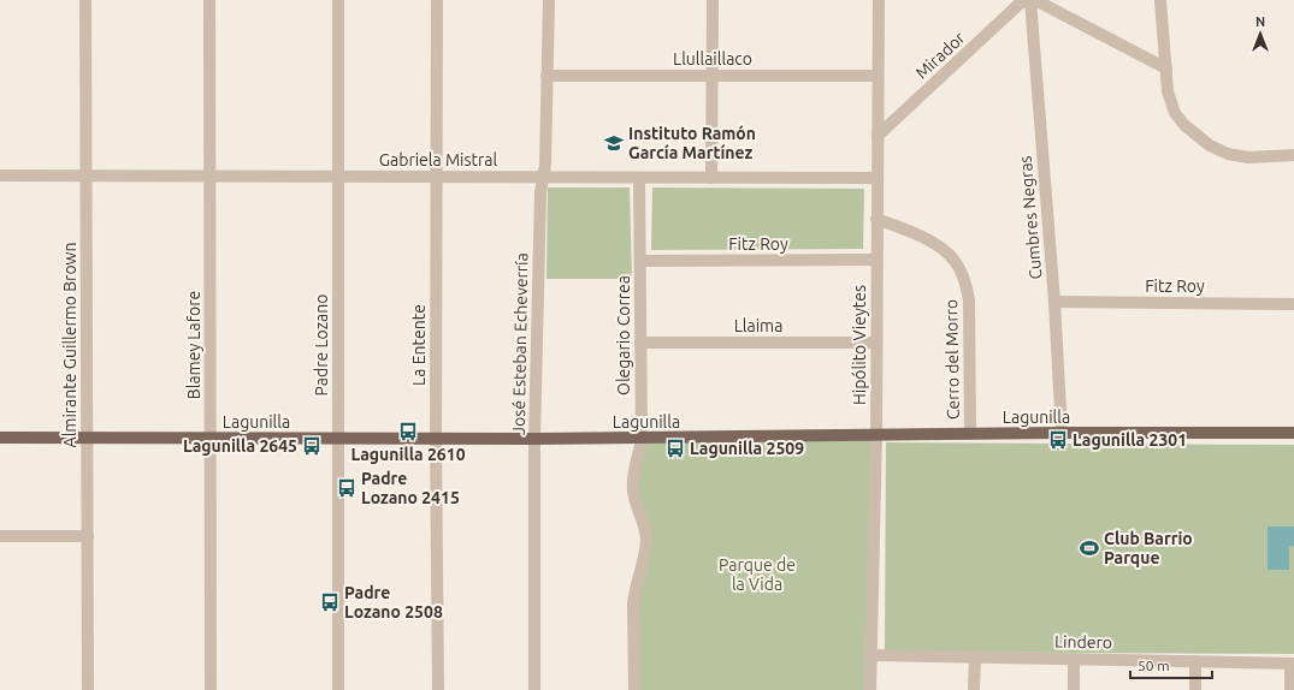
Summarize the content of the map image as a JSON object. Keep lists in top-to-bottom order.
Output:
{
  "streets": {
    "main road": ["Lagunilla"],
    "street": [
      "Mirador",
      "Llullaillaco",
      "Gabriela Mistral",
      "Cumbres Negras",
      "Fitz Roy",
      "Llaima",
      "Olegario Correa",
      "José Esteban Echeverría",
      "Almirante Guillermo Brown",
      "Blamey Lafore",
      "Padre Lozano",
      "La Entente",
      "Hipólito Vieytes",
      "Cerro del Morro",
      "Lindero"
    ]
  },
  "crossings": [
    ["Mirador", "Cumbres Negras"],
    ["Mirador", "Hipólito Vieytes"],
    ["Llullaillaco", "José Esteban Echeverría"],
    ["Llullaillaco", "Hipólito Vieytes"],
    ["Gabriela Mistral", "Olegario Correa"],
    ["Gabriela Mistral", "José Esteban Echeverría"],
    ["Gabriela Mistral", "Almirante Guillermo Brown"],
    ["Gabriela Mistral", "Blamey Lafore"],
    ["Gabriela Mistral", "Padre Lozano"],
    ["Gabriela Mistral", "La Entente"],
    ["Gabriela Mistral", "Hipólito Vieytes"],
    ["Cumbres Negras", "Fitz Roy"],
    ["Cumbres Negras", "Lagunilla"],
    ["Fitz Roy", "Olegario Correa"],
    ["Fitz Roy", "Hipólito Vieytes"],
    ["Llaima", "Olegario Correa"],
    ["Llaima", "Hipólito Vieytes"],
    ["Olegario Correa", "Lagunilla"],
    ["José Esteban Echeverría", "Lagunilla"],
    ["Almirante Guillermo Brown", "Lagunilla"],
    ["Blamey Lafore", "Lagunilla"],
    ["Padre Lozano", "Lagunilla"],
    ["La Entente", "Lagunilla"],
    ["Hipólito Vieytes", "Cerro del Morro"],
    ["Hipólito Vieytes", "Lagunilla"],
    ["Hipólito Vieytes", "Lindero"],
    ["Cerro del Morro", "Lagunilla"]
  ],
  "parks": ["Parque de la Vida"],
  "places": {
    "school or university": ["Instituto Ramón García Martínez"],
    "bus stop": [
      "Lagunilla 2610",
      "Lagunilla 2301",
      "Lagunilla 2645",
      "Lagunilla 2509",
      "Padre Lozano 2415",
      "Padre Lozano 2508"
    ],
    "sports": ["Club Barrio Parque"]
  },
  "scale_bar": "50 m",
  "north": "top"
}
